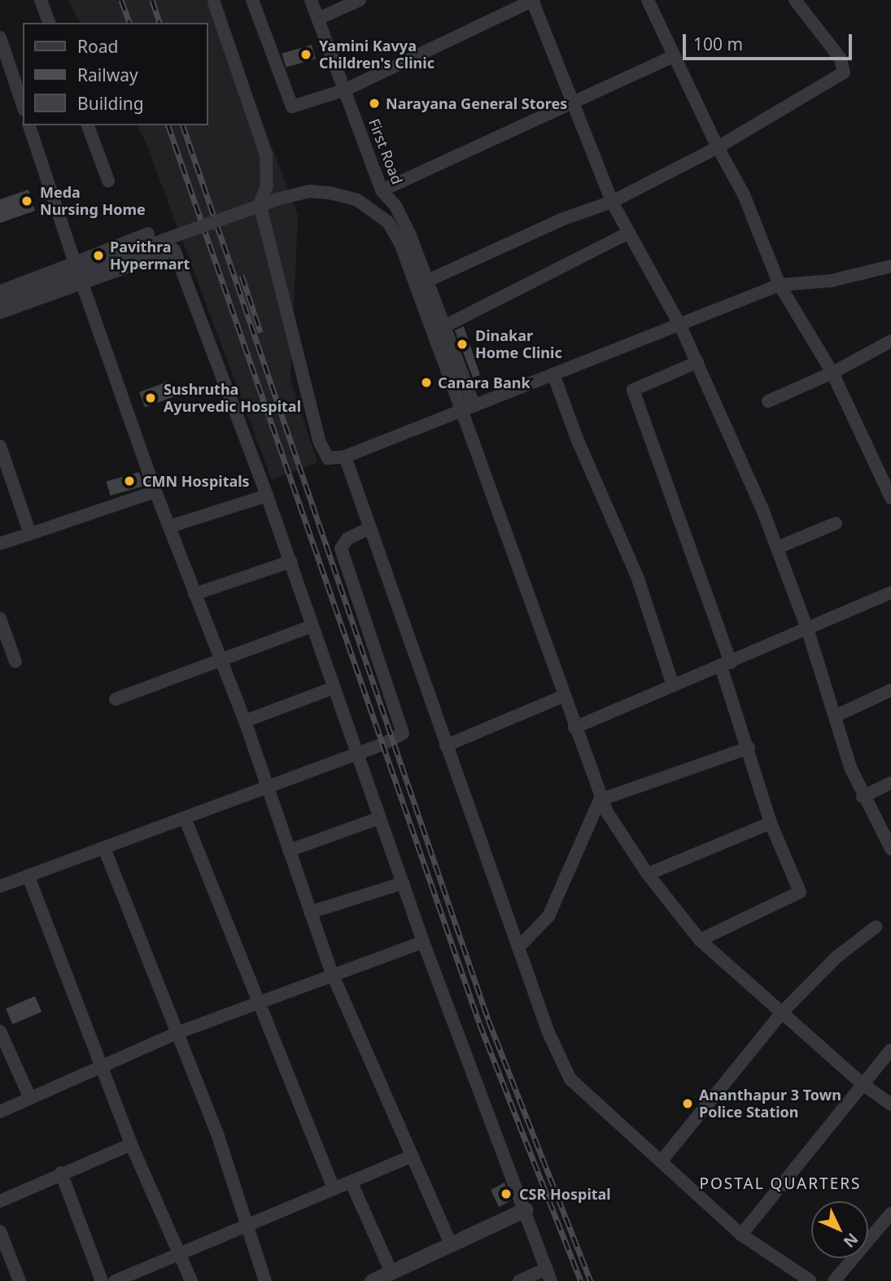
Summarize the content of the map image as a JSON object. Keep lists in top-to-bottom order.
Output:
{
  "streets": {
    "street": ["First Road"]
  },
  "districts": ["POSTAL QUARTERS"],
  "places": [
    "Yamini Kavya Children's Clinic",
    "Narayana General Stores",
    "Meda Nursing Home",
    "Pavithra Hypermart",
    "Dinakar Home Clinic",
    "Canara Bank",
    "Sushrutha Ayurvedic Hospital",
    "CMN Hospitals",
    "Ananthapur 3 Town Police Station",
    "CSR Hospital"
  ],
  "legend": ["Road", "Railway", "Building"],
  "scale_bar": "100 m",
  "north": "bottom right"
}
